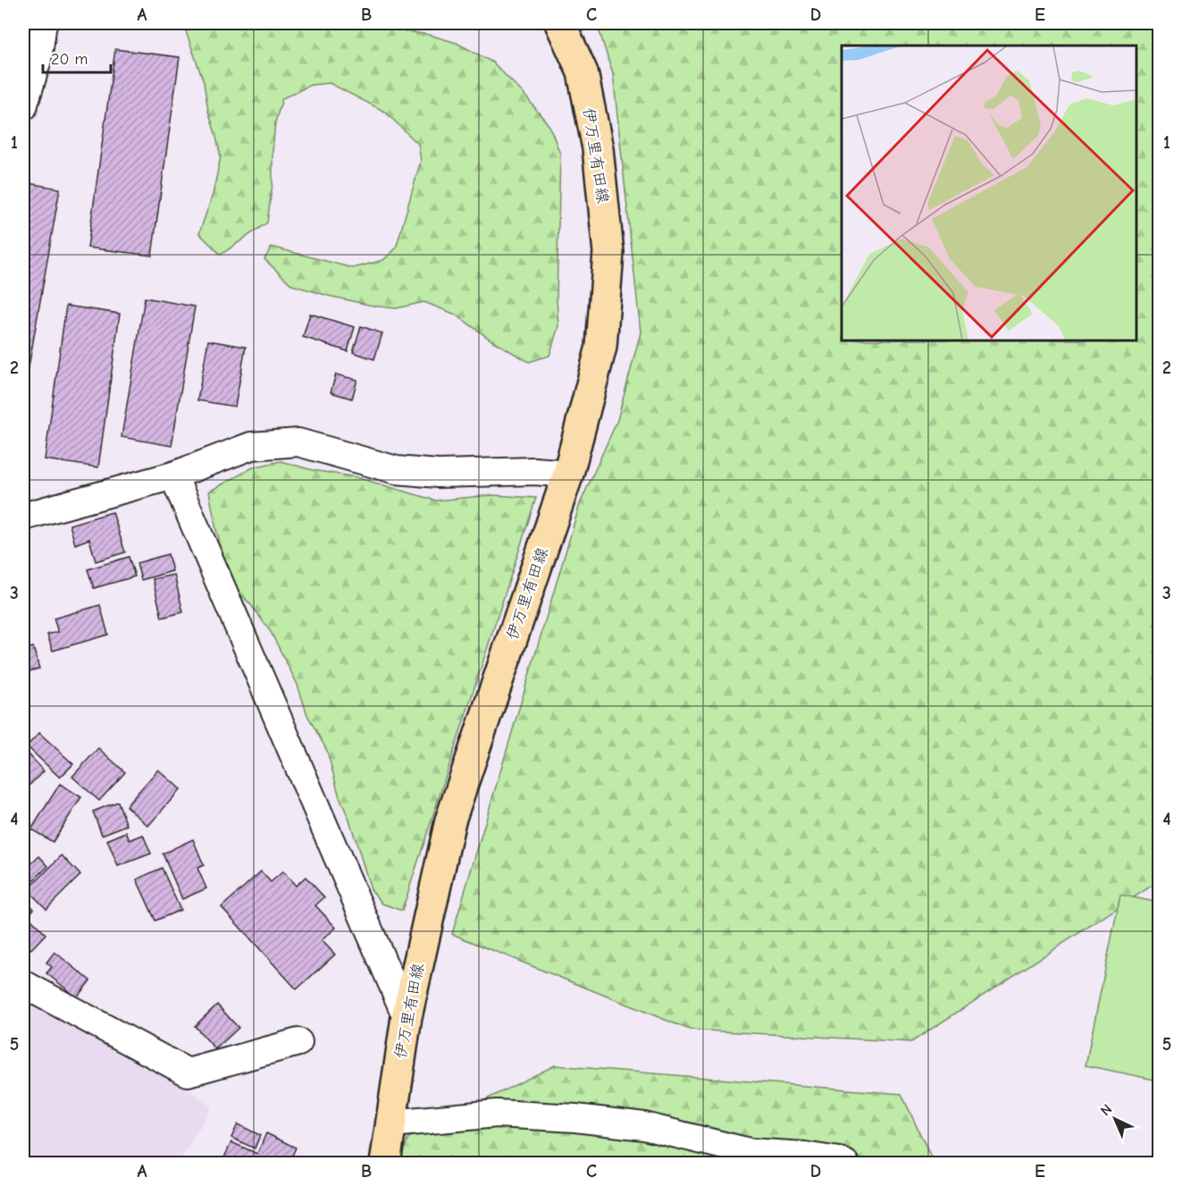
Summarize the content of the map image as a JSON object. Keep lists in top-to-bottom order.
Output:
{
  "streets": {
    "main road": ["伊万里有田線"]
  },
  "scale_bar": "20 m",
  "north": "top left",
  "grid": {
    "columns": [
      "A",
      "B",
      "C",
      "D",
      "E"
    ],
    "rows": [
      "1",
      "2",
      "3",
      "4",
      "5"
    ]
  }
}
